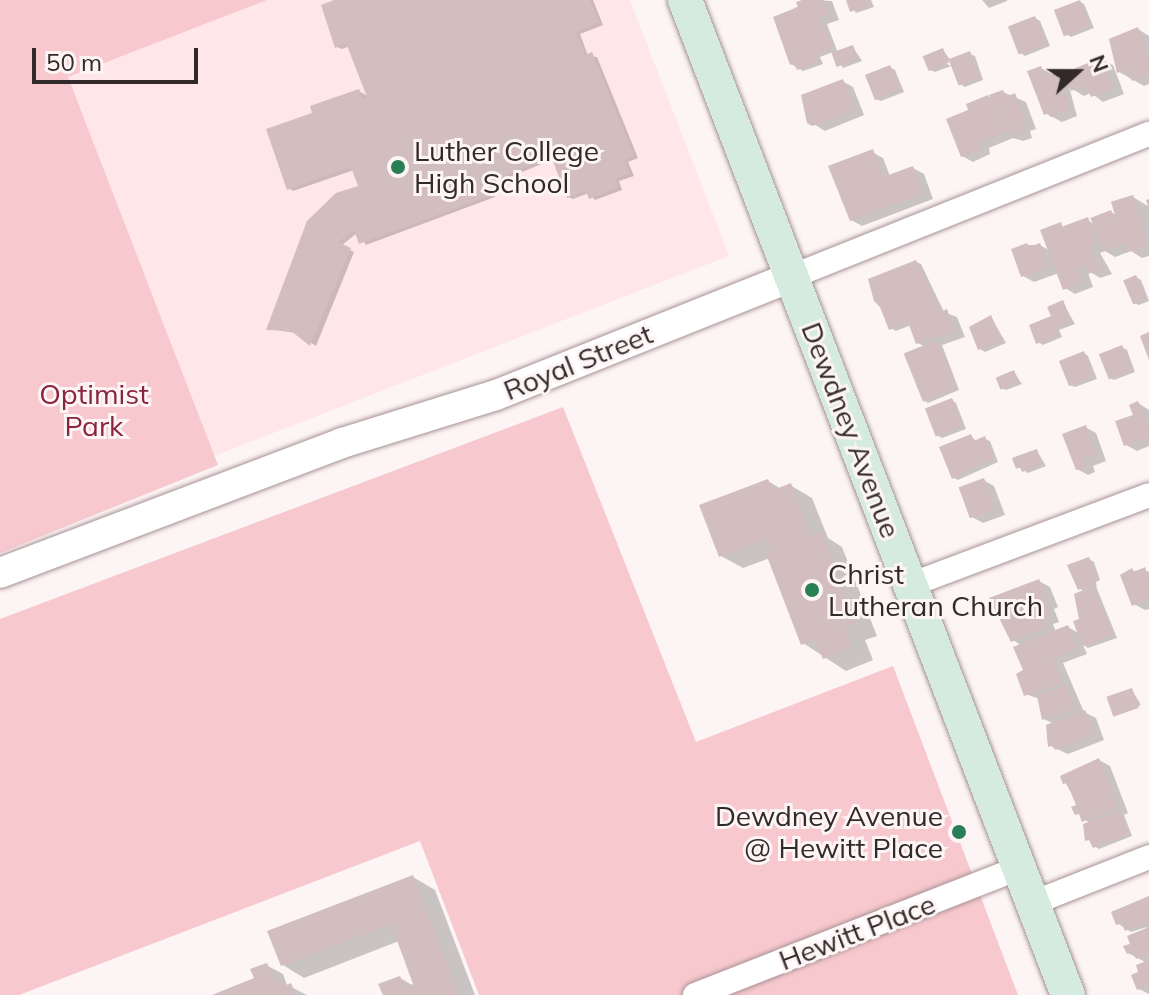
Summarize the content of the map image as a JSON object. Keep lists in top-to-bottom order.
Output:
{
  "streets": {
    "main road": ["Dewdney Avenue"],
    "street": ["Royal Street", "Hewitt Place"]
  },
  "crossings": [
    ["Royal Street", "Dewdney Avenue"],
    ["Dewdney Avenue", "Hewitt Place"]
  ],
  "parks": ["Optimist Park"],
  "places": ["Luther College High School", "Christ Lutheran Church", "Dewdney Avenue @ Hewitt Place"],
  "scale_bar": "50 m",
  "north": "right"
}
